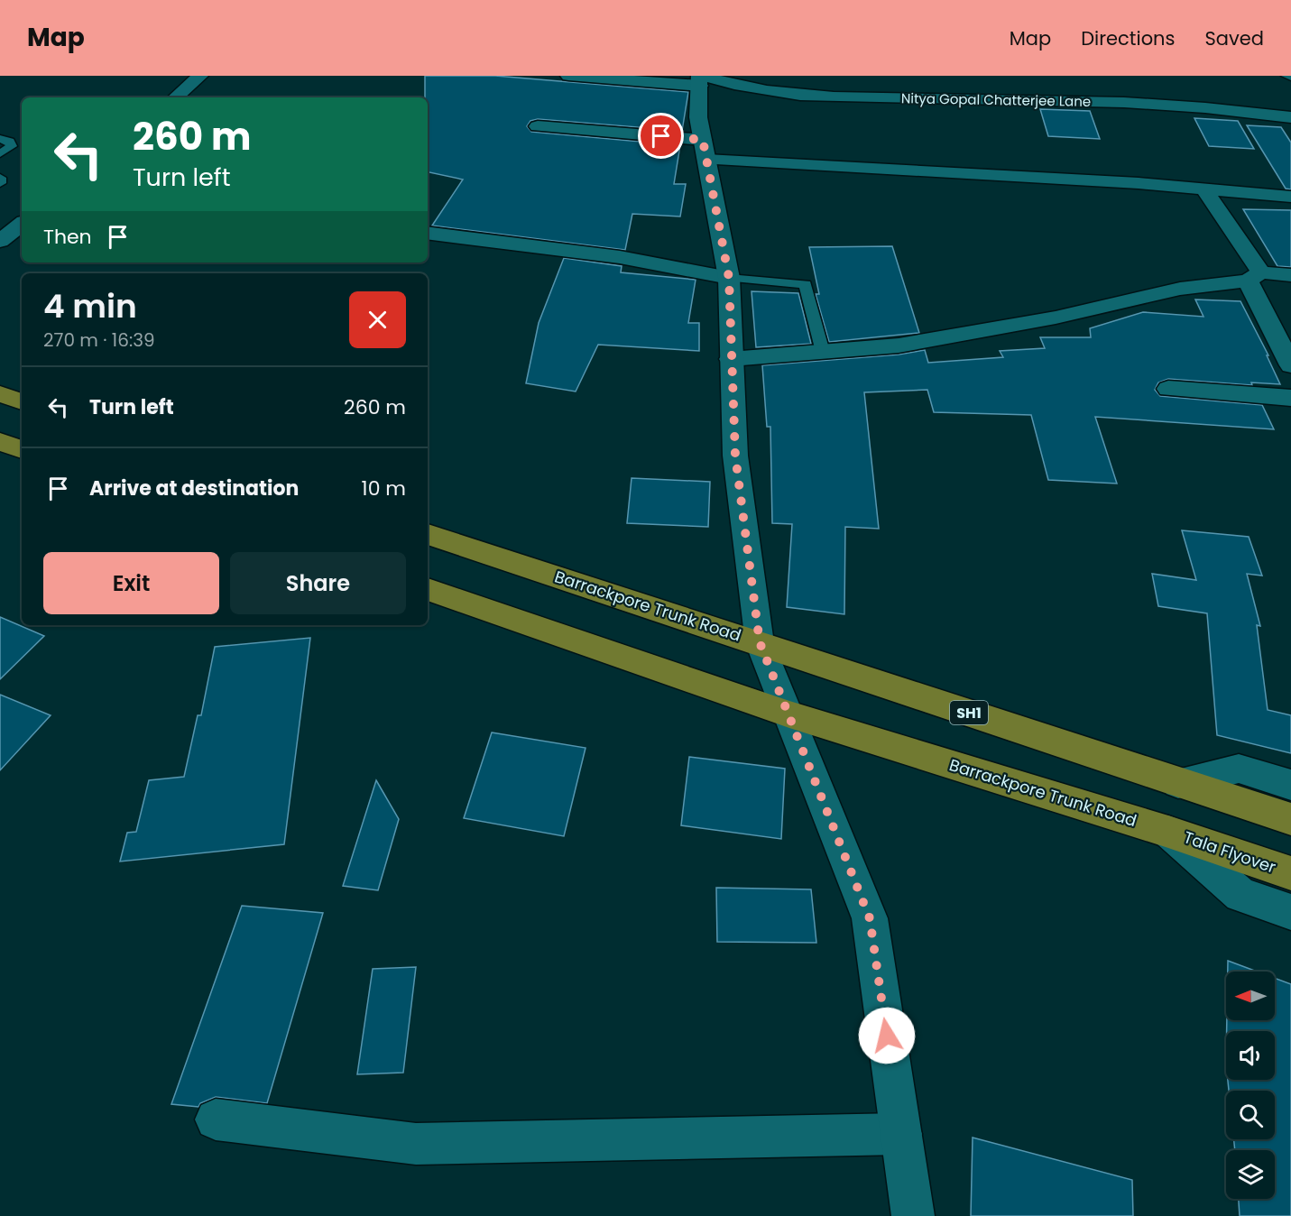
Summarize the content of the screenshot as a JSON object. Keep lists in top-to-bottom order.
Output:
{
  "streets": {
    "main road": ["Barrackpore Trunk Road", "SH1", "Tala Flyover"],
    "street": ["Nitya Gopal Chatterjee Lane"]
  },
  "crossings": [
    ["Barrackpore Trunk Road", "SH1"],
    ["Barrackpore Trunk Road", "Tala Flyover"]
  ],
  "north": "left",
  "page": {
    "header": "Map",
    "nav": ["Map", "Directions", "Saved"],
    "turn": ["260 m", "Turn left"],
    "then": "Then",
    "heading": ["4 min", "270 m · 16:39"],
    "list": [
      {
        "name": "Turn left",
        "value": "260 m"
      },
      {
        "name": "Arrive at destination",
        "value": "10 m"
      }
    ],
    "buttons": ["Exit", "Share"]
  }
}
